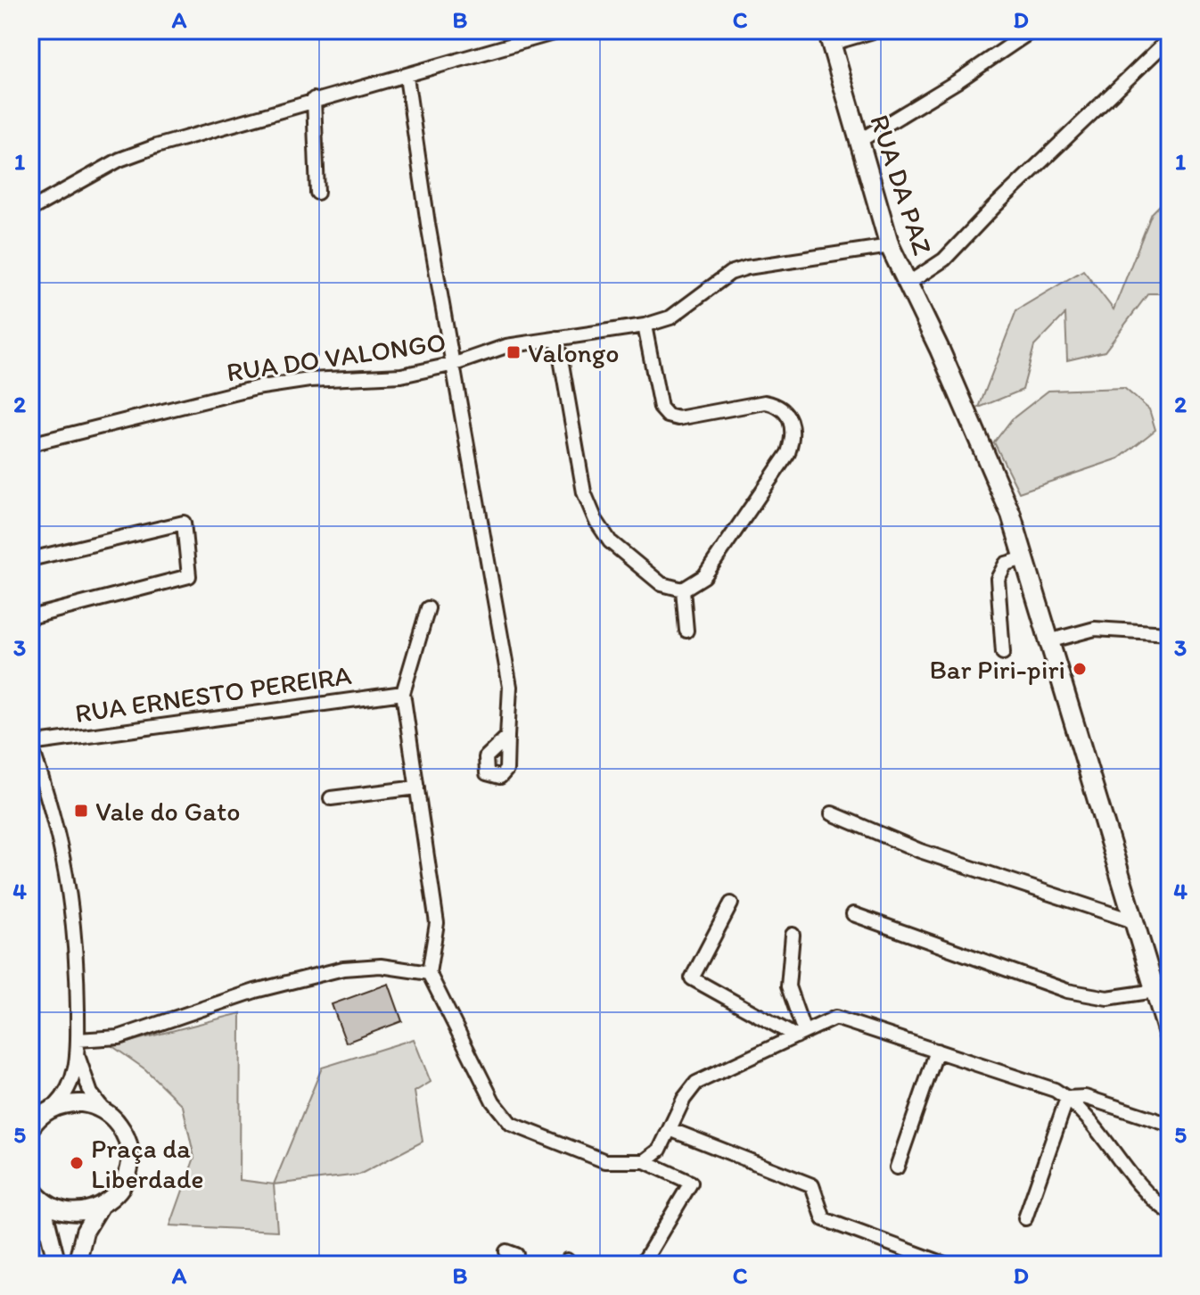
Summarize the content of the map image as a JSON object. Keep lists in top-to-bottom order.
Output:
{
  "streets": {
    "main road": ["RUA DA PAZ"],
    "street": ["RUA DO VALONGO", "RUA ERNESTO PEREIRA"]
  },
  "crossings": [
    ["RUA DA PAZ", "RUA DO VALONGO"]
  ],
  "places": {
    "transit": ["Valongo", "Vale do Gato"],
    "other": ["Bar Piri-piri", "Praça da Liberdade"]
  },
  "grid": {
    "columns": [
      "A",
      "B",
      "C",
      "D"
    ],
    "rows": [
      "1",
      "2",
      "3",
      "4",
      "5"
    ]
  }
}
